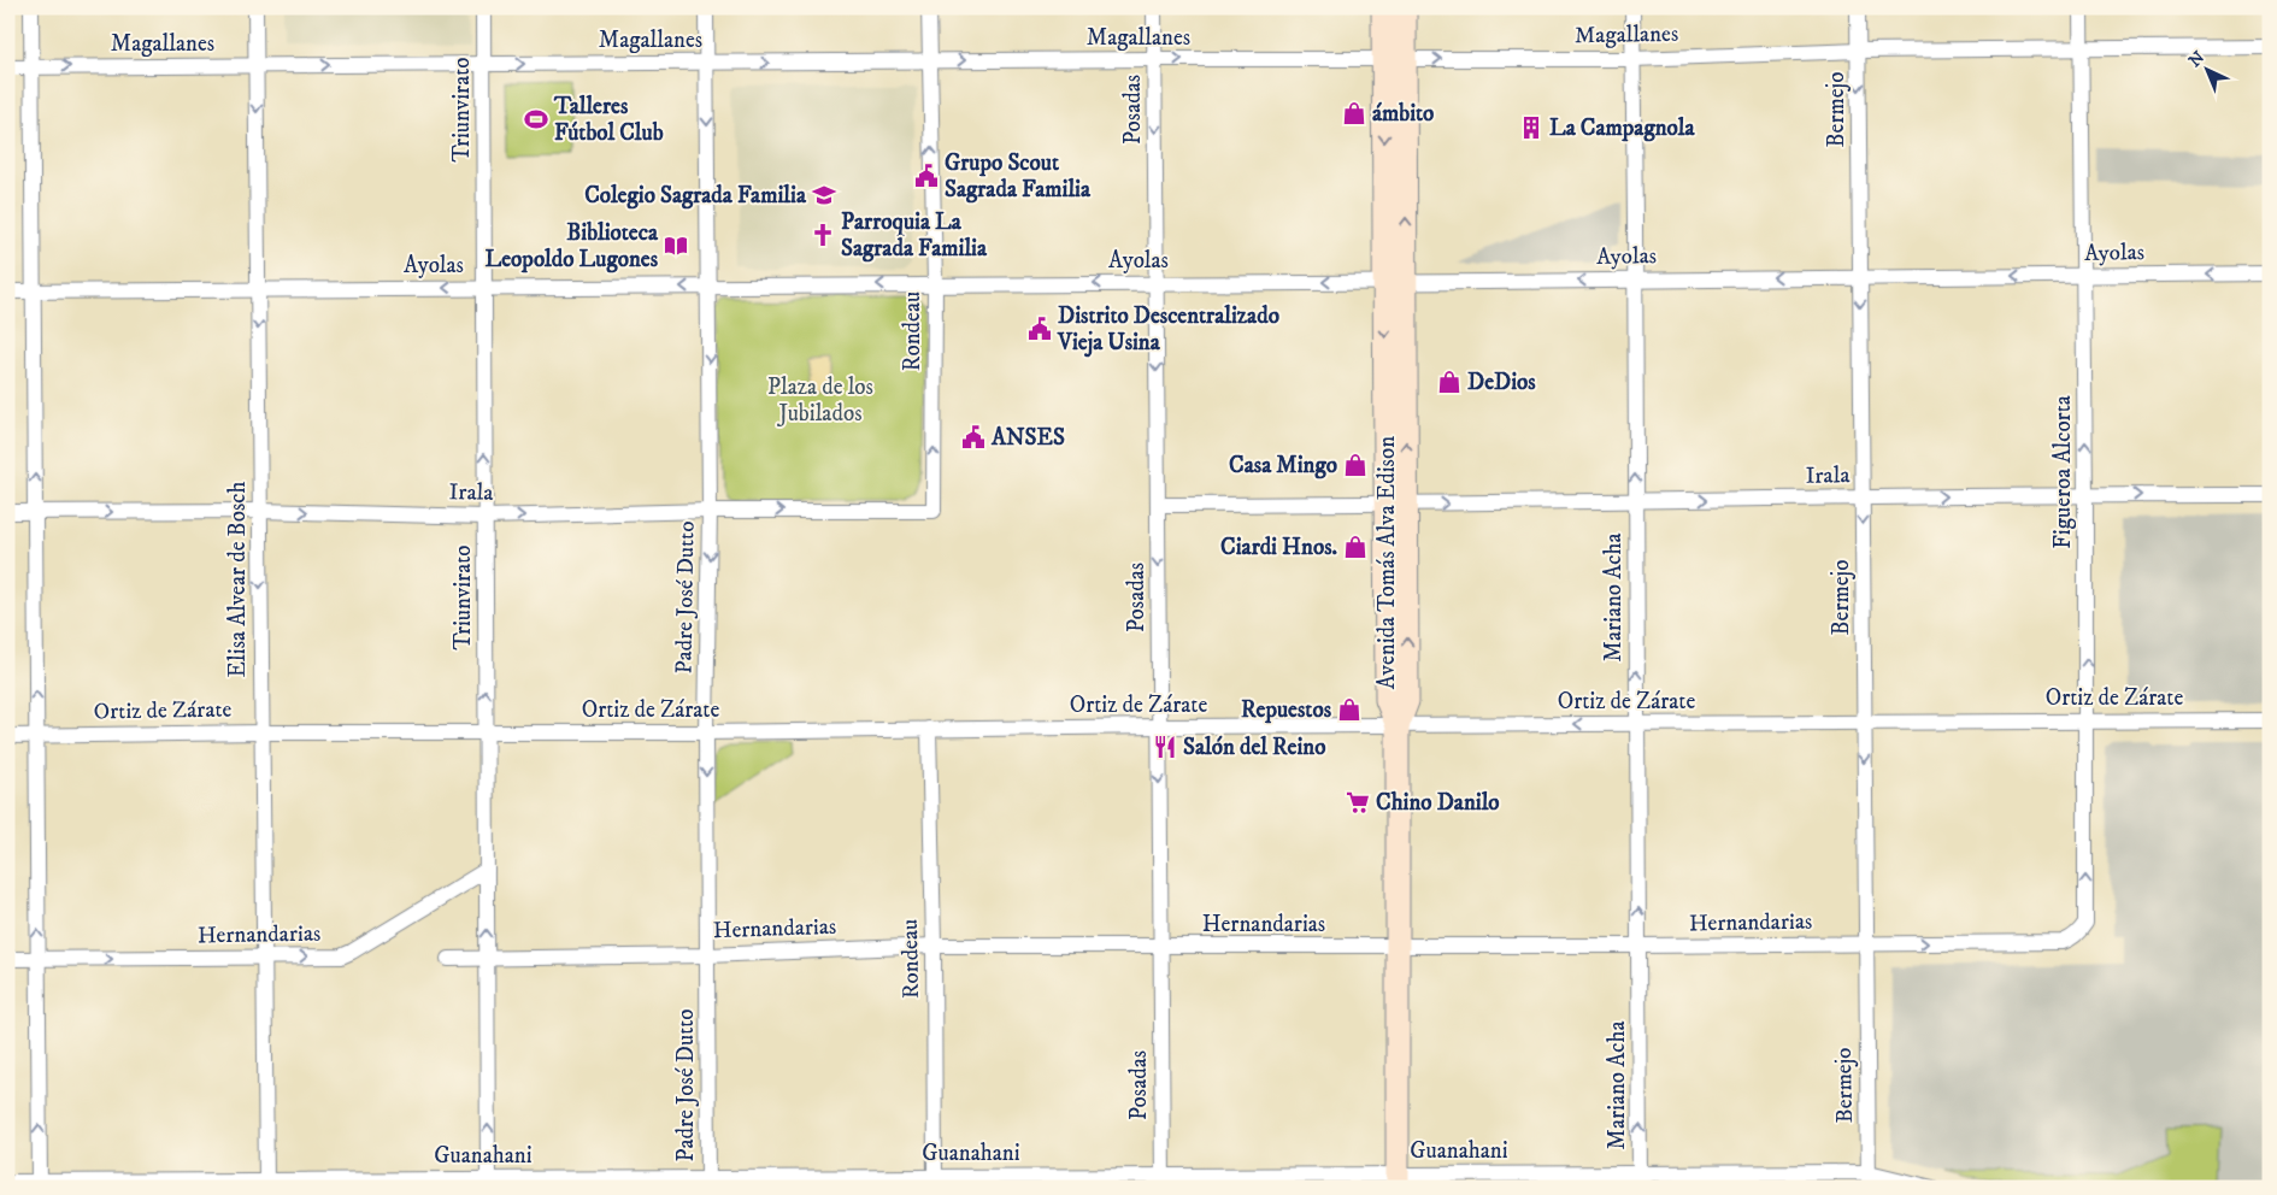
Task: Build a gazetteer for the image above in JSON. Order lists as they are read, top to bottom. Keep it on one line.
{"streets":{"main road":["Avenida Tomás Alva Edison"],"street":["Magallanes","Triunvirato","Posadas","Bermejo","Ayolas","Rondeau","Figueroa Alcorta","Irala","Elisa Alvear de Bosch","Padre José Dutto","Mariano Acha","Ortiz de Zárate","Hernandarias","Guanahani"]},"crossings":[["Magallanes","Triunvirato"],["Magallanes","Posadas"],["Magallanes","Bermejo"],["Magallanes","Rondeau"],["Magallanes","Figueroa Alcorta"],["Magallanes","Avenida Tomás Alva Edison"],["Magallanes","Elisa Alvear de Bosch"],["Magallanes","Padre José Dutto"],["Magallanes","Mariano Acha"],["Triunvirato","Ayolas"],["Triunvirato","Irala"],["Triunvirato","Ortiz de Zárate"],["Triunvirato","Hernandarias"],["Triunvirato","Guanahani"],["Posadas","Ayolas"],["Posadas","Irala"],["Posadas","Ortiz de Zárate"],["Posadas","Hernandarias"],["Posadas","Guanahani"],["Bermejo","Ayolas"],["Bermejo","Irala"],["Bermejo","Ortiz de Zárate"],["Bermejo","Hernandarias"],["Bermejo","Guanahani"],["Ayolas","Rondeau"],["Ayolas","Figueroa Alcorta"],["Ayolas","Avenida Tomás Alva Edison"],["Ayolas","Elisa Alvear de Bosch"],["Ayolas","Padre José Dutto"],["Ayolas","Mariano Acha"],["Rondeau","Irala"],["Rondeau","Ortiz de Zárate"],["Rondeau","Hernandarias"],["Rondeau","Guanahani"],["Figueroa Alcorta","Irala"],["Figueroa Alcorta","Ortiz de Zárate"],["Figueroa Alcorta","Hernandarias"],["Irala","Avenida Tomás Alva Edison"],["Irala","Elisa Alvear de Bosch"],["Irala","Padre José Dutto"],["Irala","Mariano Acha"],["Avenida Tomás Alva Edison","Ortiz de Zárate"],["Avenida Tomás Alva Edison","Hernandarias"],["Avenida Tomás Alva Edison","Guanahani"],["Elisa Alvear de Bosch","Ortiz de Zárate"],["Elisa Alvear de Bosch","Hernandarias"],["Elisa Alvear de Bosch","Guanahani"],["Padre José Dutto","Ortiz de Zárate"],["Padre José Dutto","Hernandarias"],["Padre José Dutto","Guanahani"],["Mariano Acha","Ortiz de Zárate"],["Mariano Acha","Hernandarias"],["Mariano Acha","Guanahani"]],"one_way":["Magallanes","Triunvirato","Posadas","Bermejo","Ayolas","Rondeau","Figueroa Alcorta","Irala","Elisa Alvear de Bosch","Padre José Dutto","Mariano Acha"],"parks":["Plaza de los Jubilados"],"places":{"shop":["ámbito","DeDios","Casa Mingo","Ciardi Hnos.","Repuestos"],"sports":["Talleres Fútbol Club"],"building":["La Campagnola"],"public building":["Grupo Scout Sagrada Familia","Distrito Descentralizado Vieja Usina","ANSES"],"school or university":["Colegio Sagrada Familia"],"church":["Parroquia La Sagrada Familia"],"library":["Biblioteca Leopoldo Lugones"],"restaurant":["Salón del Reino"],"supermarket":["Chino Danilo"]},"north":"top left"}
